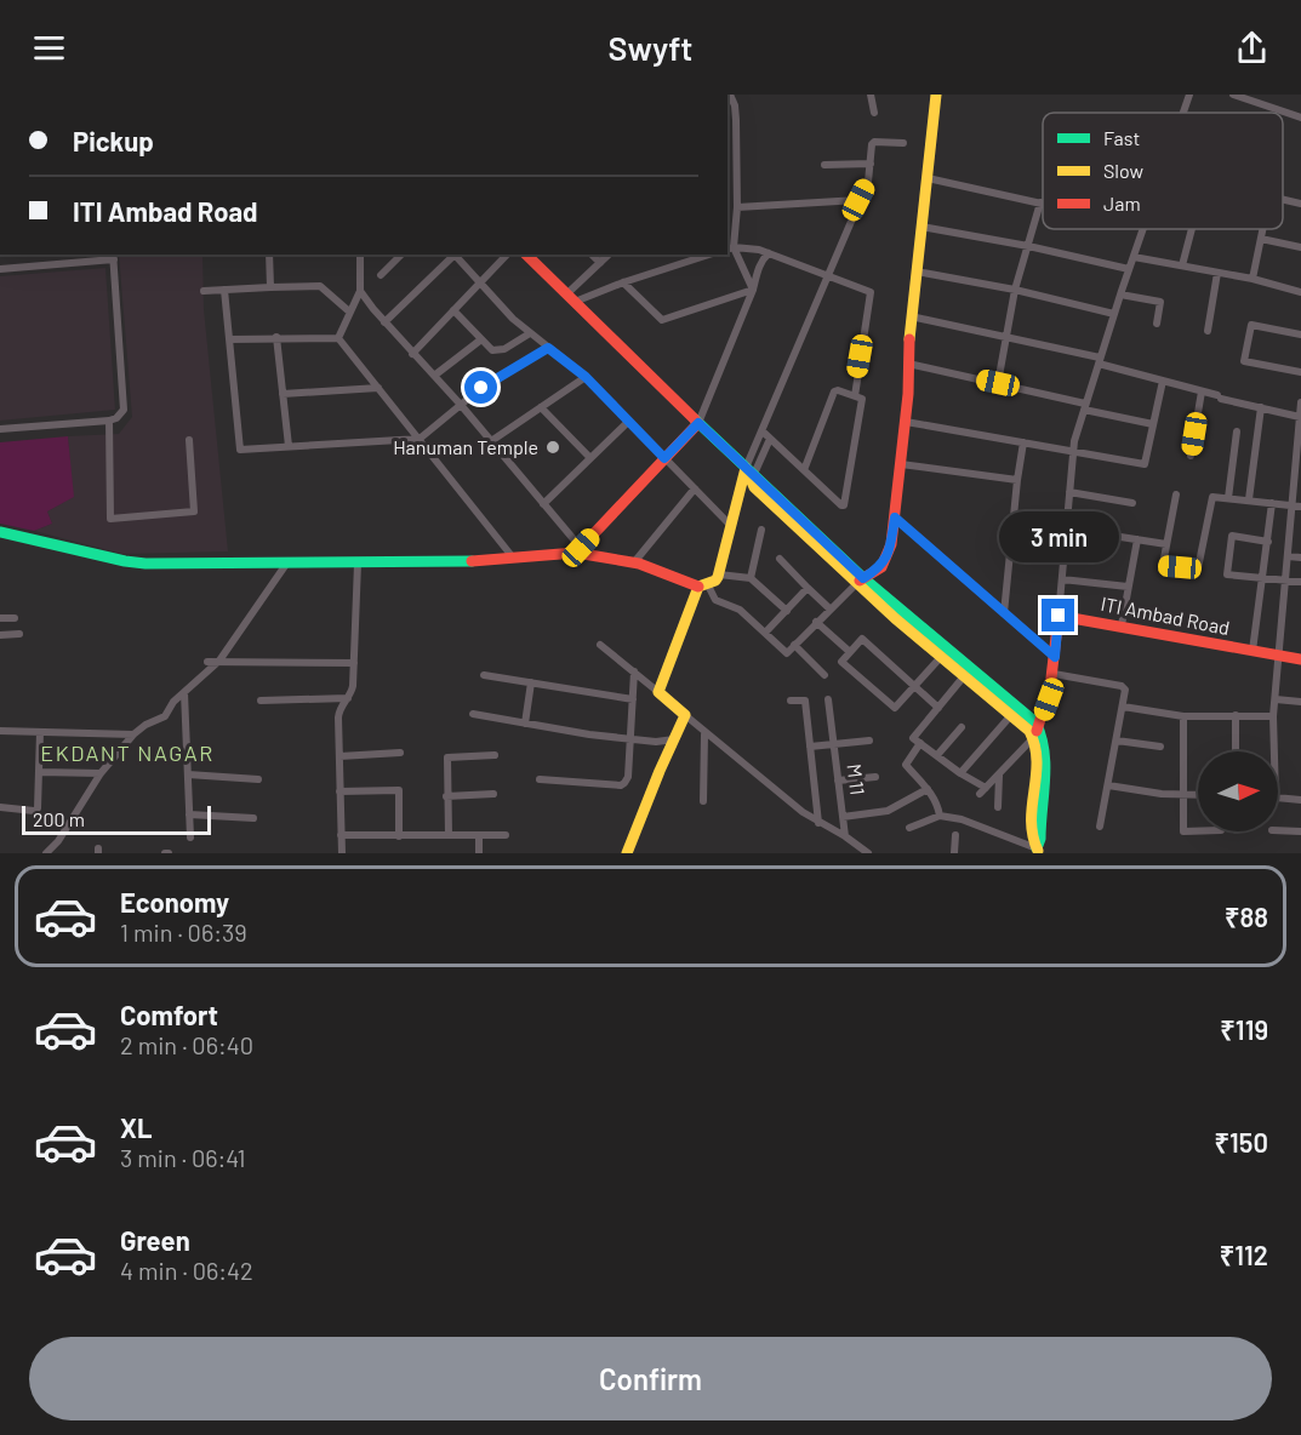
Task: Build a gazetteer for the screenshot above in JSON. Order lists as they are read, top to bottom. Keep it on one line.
{"streets":{"street":["ITI Ambad Road","M 11"]},"districts":["EKDANT NAGAR"],"places":["Hanuman Temple"],"legend":["Fast","Slow","Jam"],"scale_bar":"200 m","north":"right","page":{"header":"Swyft","banner":["Pickup","ITI Ambad Road"],"bubble":"3 min","scale":"200 m","list":[{"name":"Economy","note":"1 min · 06:39","value":"₹88"},{"name":"Comfort","note":"2 min · 06:40","value":"₹119"},{"name":"XL","note":"3 min · 06:41","value":"₹150"},{"name":"Green","note":"4 min · 06:42","value":"₹112"}],"buttons":"Confirm"}}
